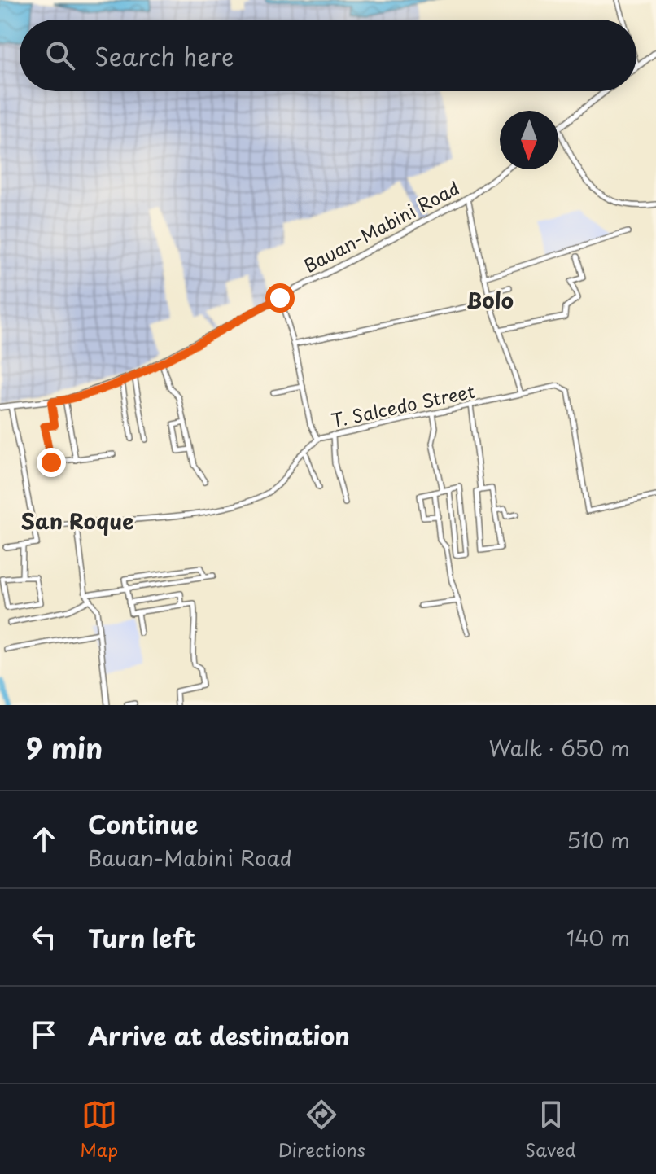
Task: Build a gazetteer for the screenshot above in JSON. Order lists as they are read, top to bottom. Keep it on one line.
{"streets":{"main road":["Bauan-Mabini Road"],"street":["T. Salcedo Street"]},"districts":["Bolo","San Roque"],"north":"bottom","page":{"search":"Search here","heading":["9 min","Walk · 650 m"],"list":[["Continue","Bauan-Mabini Road","510 m"],["Turn left","140 m"],"Arrive at destination"],"nav":["Map","Directions","Saved"]}}
